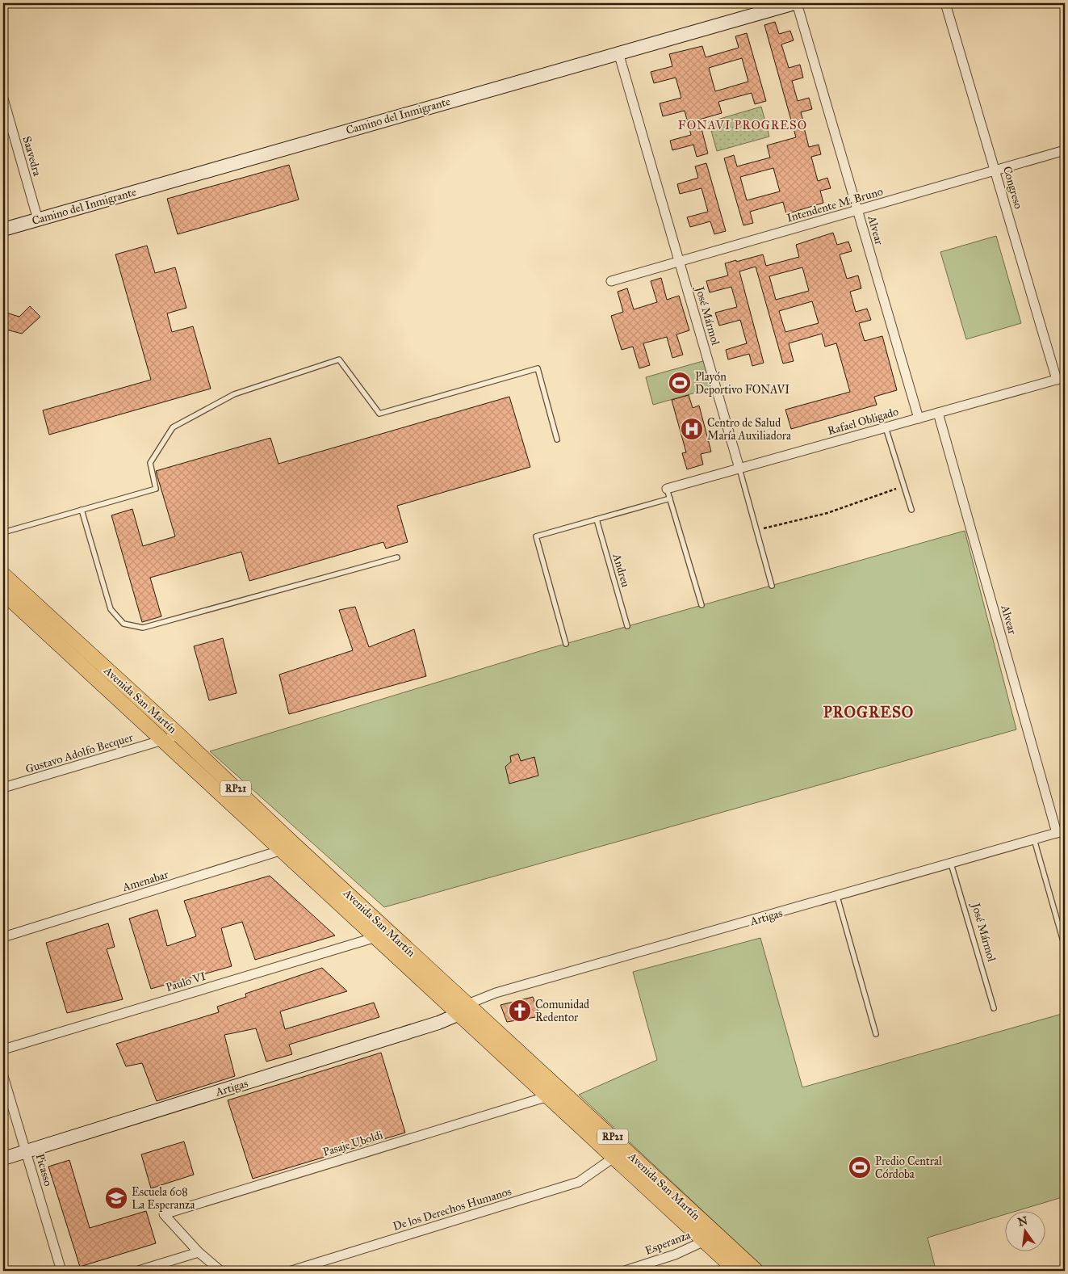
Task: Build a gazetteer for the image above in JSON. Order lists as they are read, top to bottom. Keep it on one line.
{"streets":{"main road":["Camino del Inmigrante","Avenida San Martín","RP21","Artigas"],"street":["Saavedra","Congreso","Intendente M. Bruno","Alvear","José Mármol","Rafael Obligado","Gustavo Adolfo Becquer","Amenabar","Paulo VI","Pasaje Uboldi","Picasso","De los Derechos Humanos","Esperanza"],"lane":["Andreu"]},"crossings":[["Camino del Inmigrante","Saavedra"],["Camino del Inmigrante","Alvear"],["Camino del Inmigrante","José Mármol"],["Congreso","Intendente M. Bruno"],["Congreso","Rafael Obligado"],["Intendente M. Bruno","Alvear"],["Intendente M. Bruno","José Mármol"],["Alvear","Rafael Obligado"],["Alvear","Artigas"],["José Mármol","Rafael Obligado"],["José Mármol","Artigas"],["Avenida San Martín","Gustavo Adolfo Becquer"],["Avenida San Martín","Amenabar"],["Avenida San Martín","Artigas"],["Avenida San Martín","Paulo VI"],["Avenida San Martín","Pasaje Uboldi"],["Avenida San Martín","De los Derechos Humanos"],["Avenida San Martín","Esperanza"],["Artigas","Picasso"]],"districts":["FONAVI PROGRESO","PROGRESO"],"places":{"sports":["Playón Deportivo FONAVI","Predio Central Córdoba"],"hospital":["Centro de Salud María Auxiliadora"],"church":["Comunidad Redentor"],"school or university":["Escuela 608 La Esperanza"]},"north":"top"}
